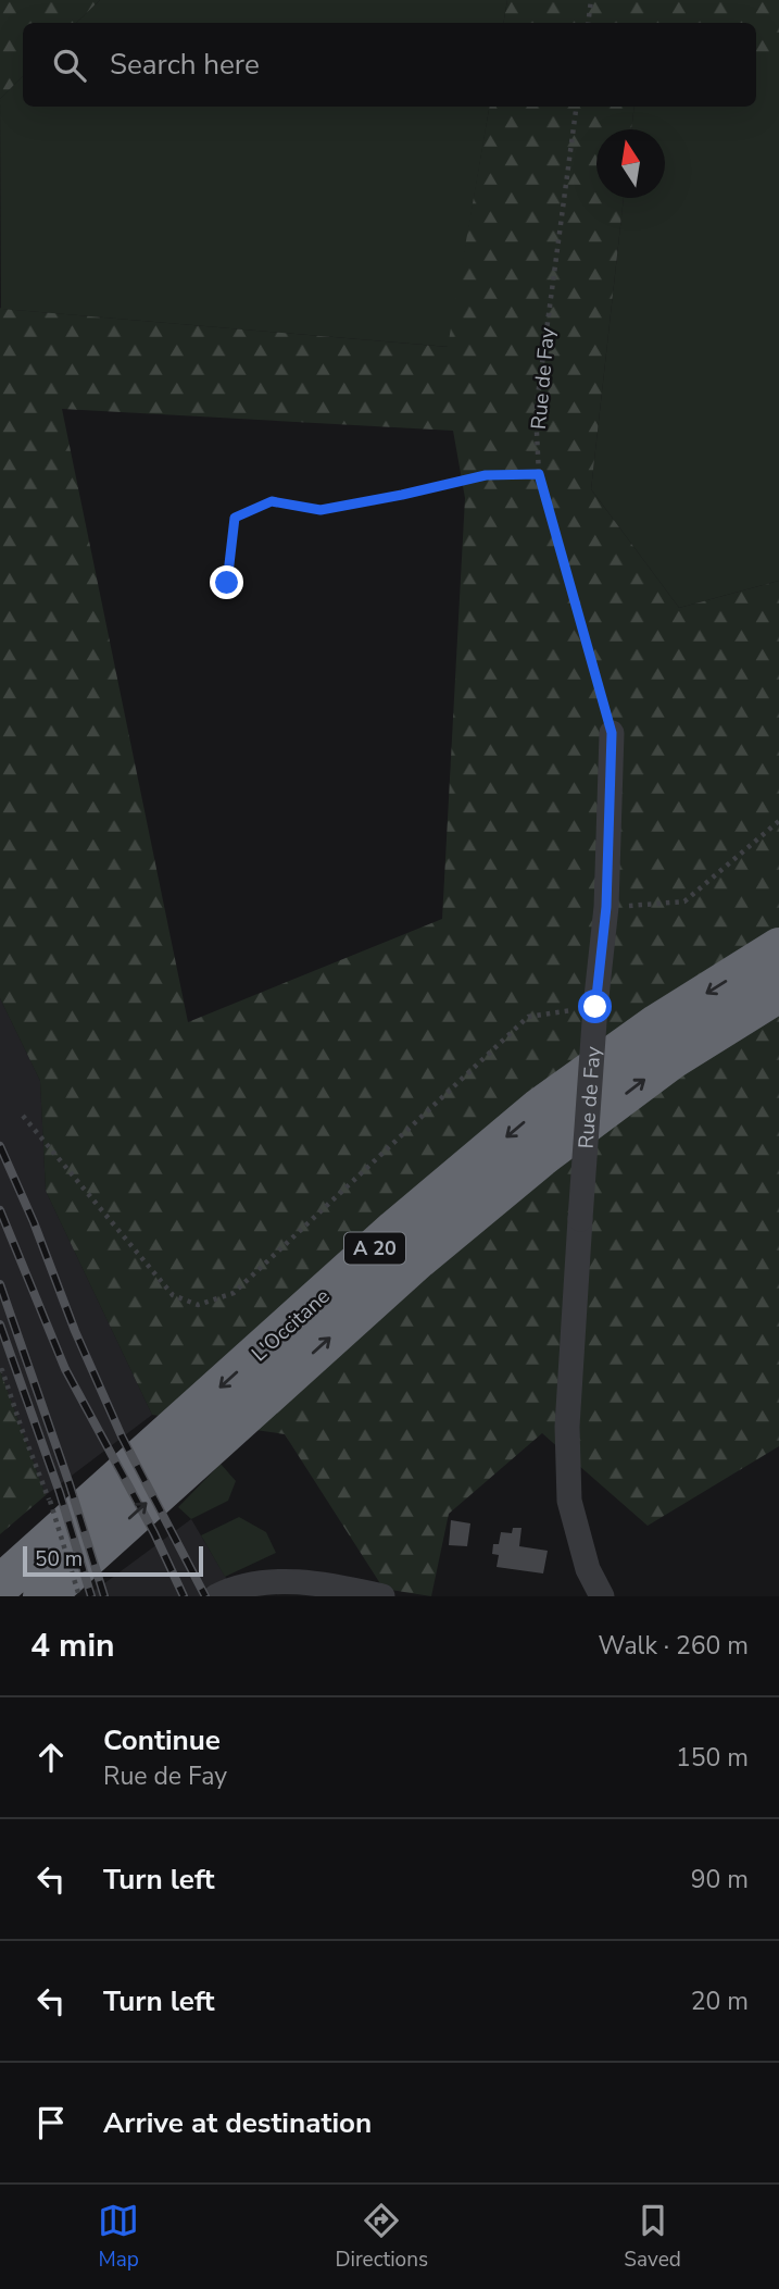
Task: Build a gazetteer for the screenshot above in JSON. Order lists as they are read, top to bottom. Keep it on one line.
{"streets":{"highway":["A 20","L'Occitane"],"street":["Rue de Fay"]},"scale_bar":"50 m","north":"top","page":{"search":"Search here","scale":"50 m","heading":["4 min","Walk · 260 m"],"list":[["Continue","Rue de Fay","150 m"],["Turn left","90 m"],["Turn left","20 m"],"Arrive at destination"],"nav":["Map","Directions","Saved"]}}
